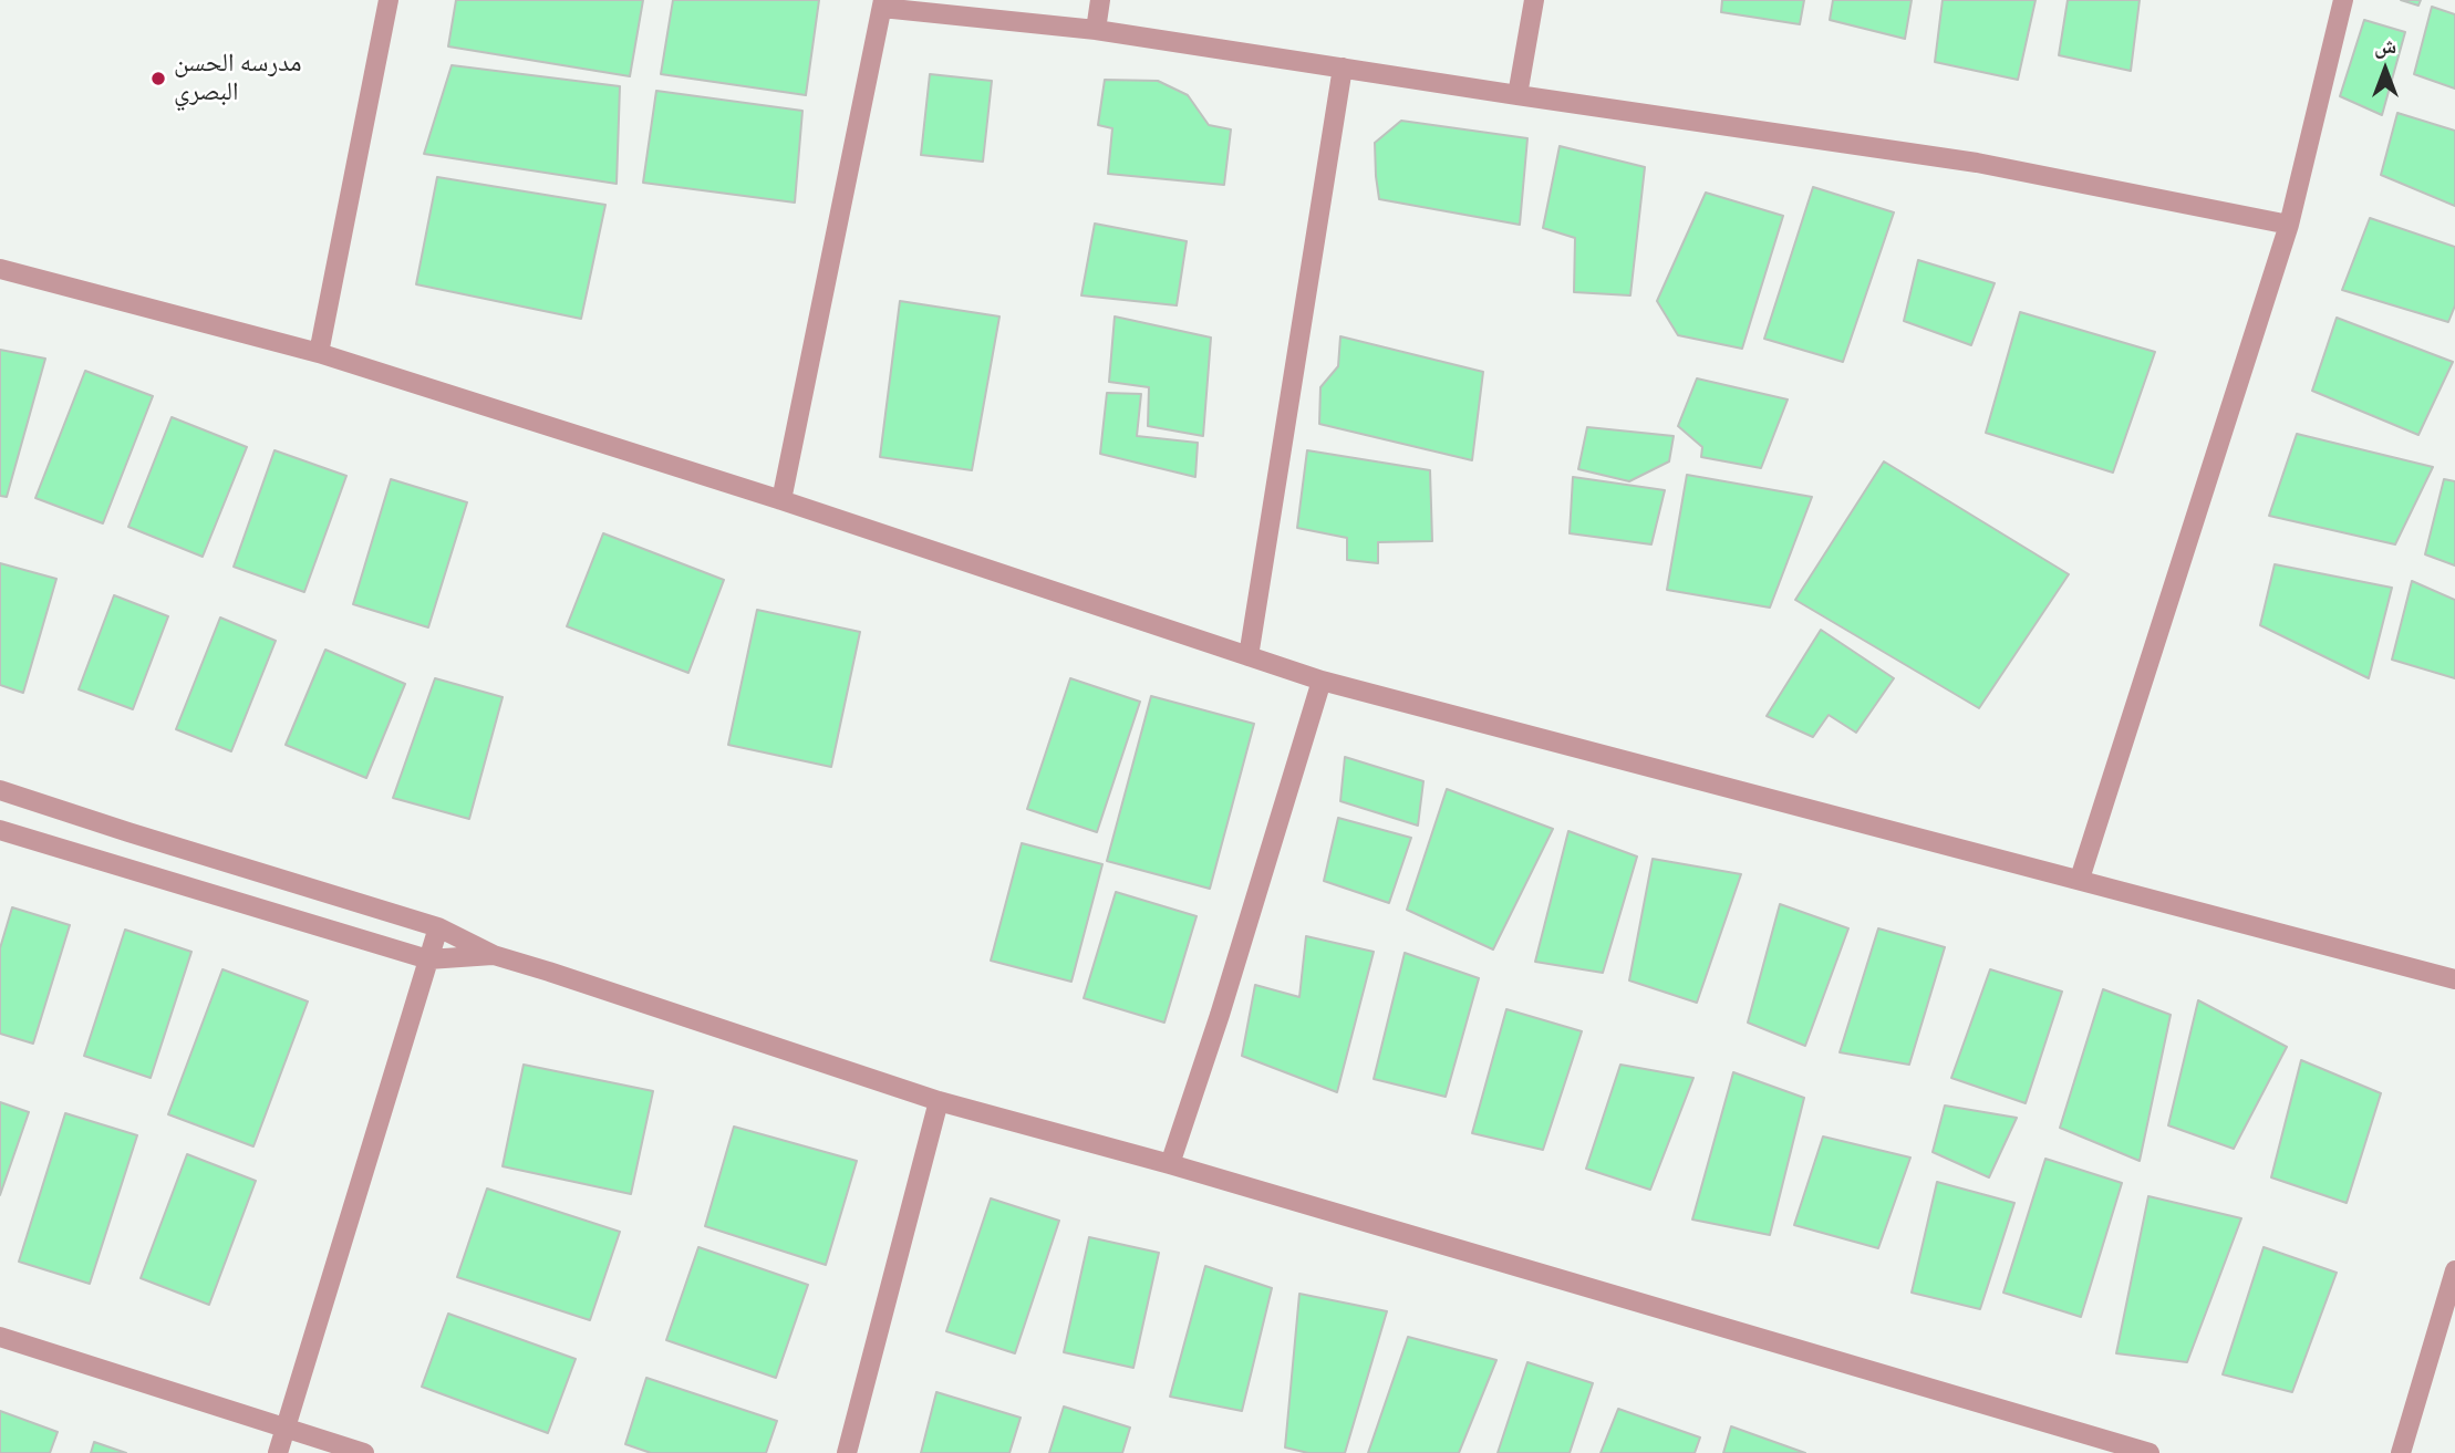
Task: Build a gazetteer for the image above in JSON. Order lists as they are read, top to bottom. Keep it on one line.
{"places":["مدرسه الحسن البصري"],"north":"top"}
